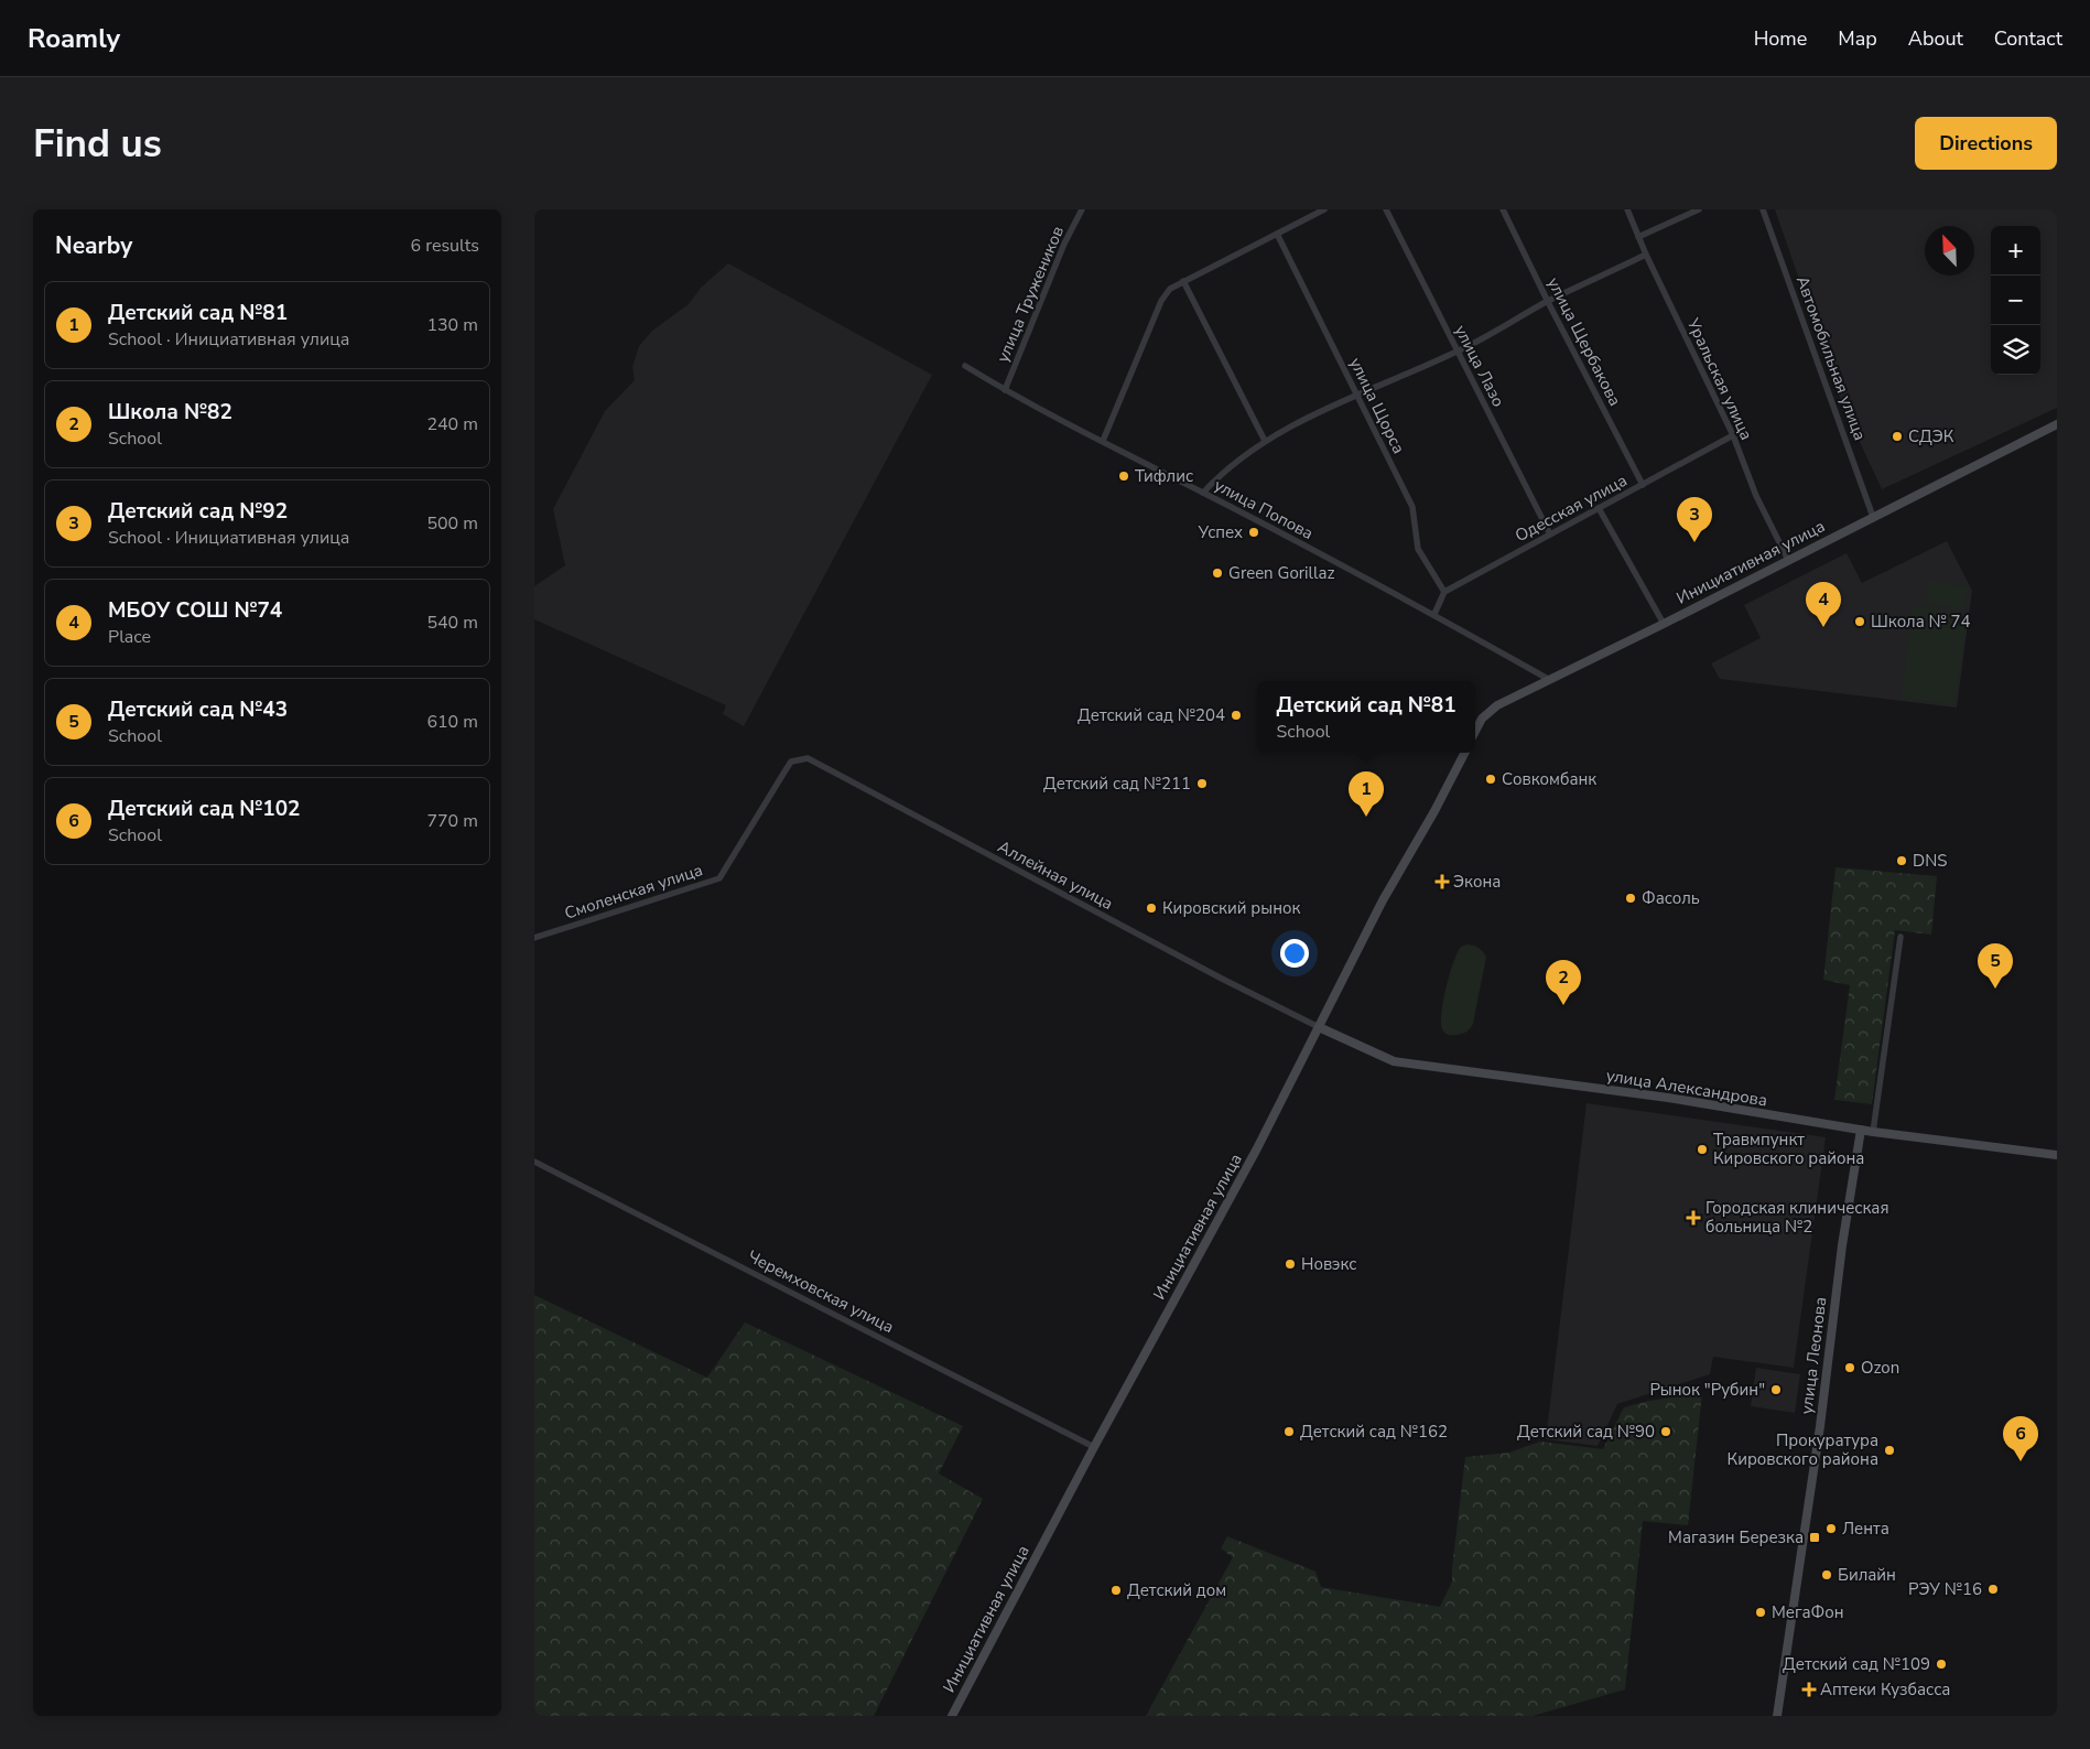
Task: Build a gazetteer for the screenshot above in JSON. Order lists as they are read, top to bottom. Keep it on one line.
{"streets":{"main road":["Инициативная улица","улица Александрова","улица Леонова"],"street":["улица Тружеников","улица Щербакова","Автомобильная улица","улица Лазо","Уральская улица","улица Щорса","Одесская улица","улица Попова","Аллейная улица","Смоленская улица","Черемховская улица"]},"crossings":[["улица Тружеников","улица Попова"],["улица Щербакова","Одесская улица"],["Автомобильная улица","Инициативная улица"],["улица Лазо","Одесская улица"],["Уральская улица","Одесская улица"],["Уральская улица","Инициативная улица"],["улица Щорса","Одесская улица"],["улица Попова","Инициативная улица"],["Инициативная улица","Аллейная улица"],["Инициативная улица","улица Александрова"],["Инициативная улица","Черемховская улица"],["Аллейная улица","Смоленская улица"],["Аллейная улица","улица Александрова"],["улица Александрова","улица Леонова"]],"places":{"other":["СДЭК","Тифлис","Успех","Green Gorillaz","Школа № 74","Детский сад №204","Совкомбанк","Детский сад №211","DNS","Фасоль","Кировский рынок","Травмпункт Кировского района","Новэкс","Ozon","Рынок \"Рубин\"","Детский сад №162","Детский сад №90","Прокуратура Кировского района","Лента","Билайн","РЭУ №16","Детский дом","МегаФон","Детский сад №109"],"health":["Экона","Городская клиническая больница №2","Аптеки Кузбасса"],"transit":["Магазин Березка"]},"north":"top left","page":{"header":"Roamly","nav":["Home","Map","About","Contact"],"buttons":"Directions","title":"Find us","heading":["Nearby","6 results"],"map_buttons":["+","−"],"list":[{"mark":"1","name":"Детский сад №81","note":"School · Инициативная улица","value":"130 m"},{"mark":"2","name":"Школа №82","note":"School","value":"240 m"},{"mark":"3","name":"Детский сад №92","note":"School · Инициативная улица","value":"500 m"},{"mark":"4","name":"МБОУ СОШ №74","note":"Place","value":"540 m"},{"mark":"5","name":"Детский сад №43","note":"School","value":"610 m"},{"mark":"6","name":"Детский сад №102","note":"School","value":"770 m"}],"pins":["3","4","1","5","2","6"],"popup":["Детский сад №81","School"]}}
